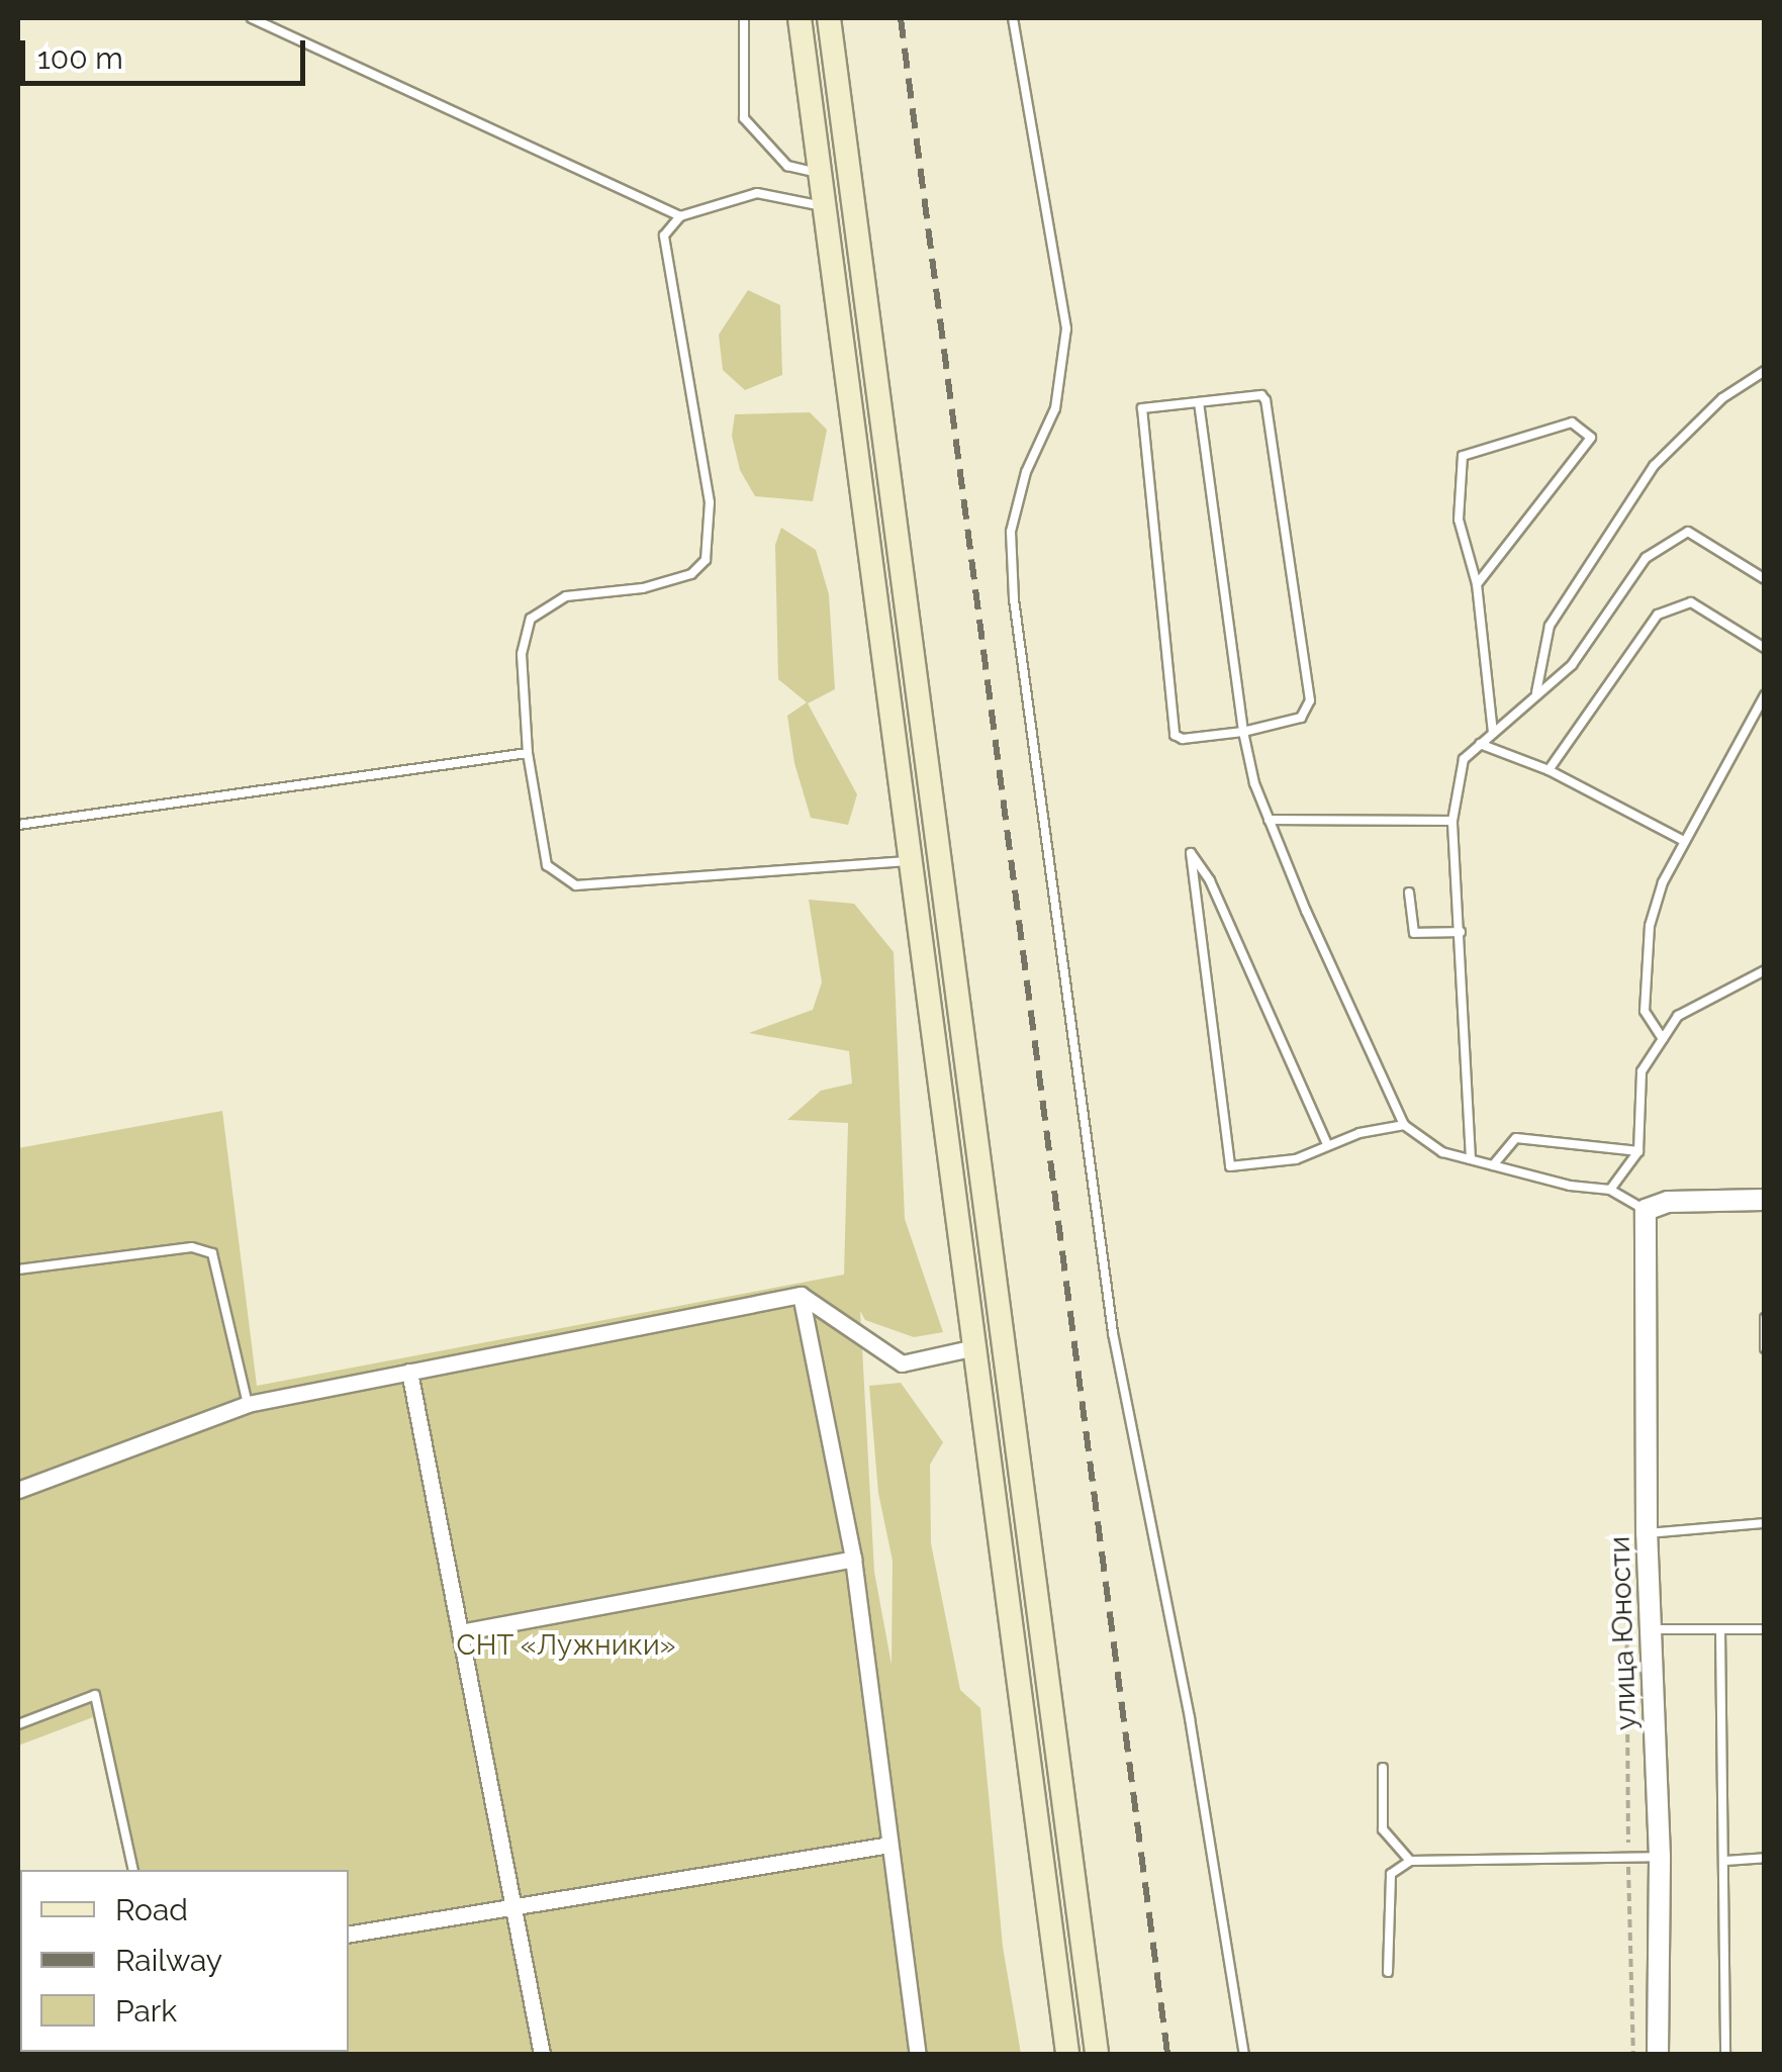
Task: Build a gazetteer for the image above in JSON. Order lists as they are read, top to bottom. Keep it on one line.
{"streets":{"street":["улица Юности"]},"parks":["СНТ «Лужники»"],"legend":["Road","Railway","Park"],"scale_bar":"100 m"}
